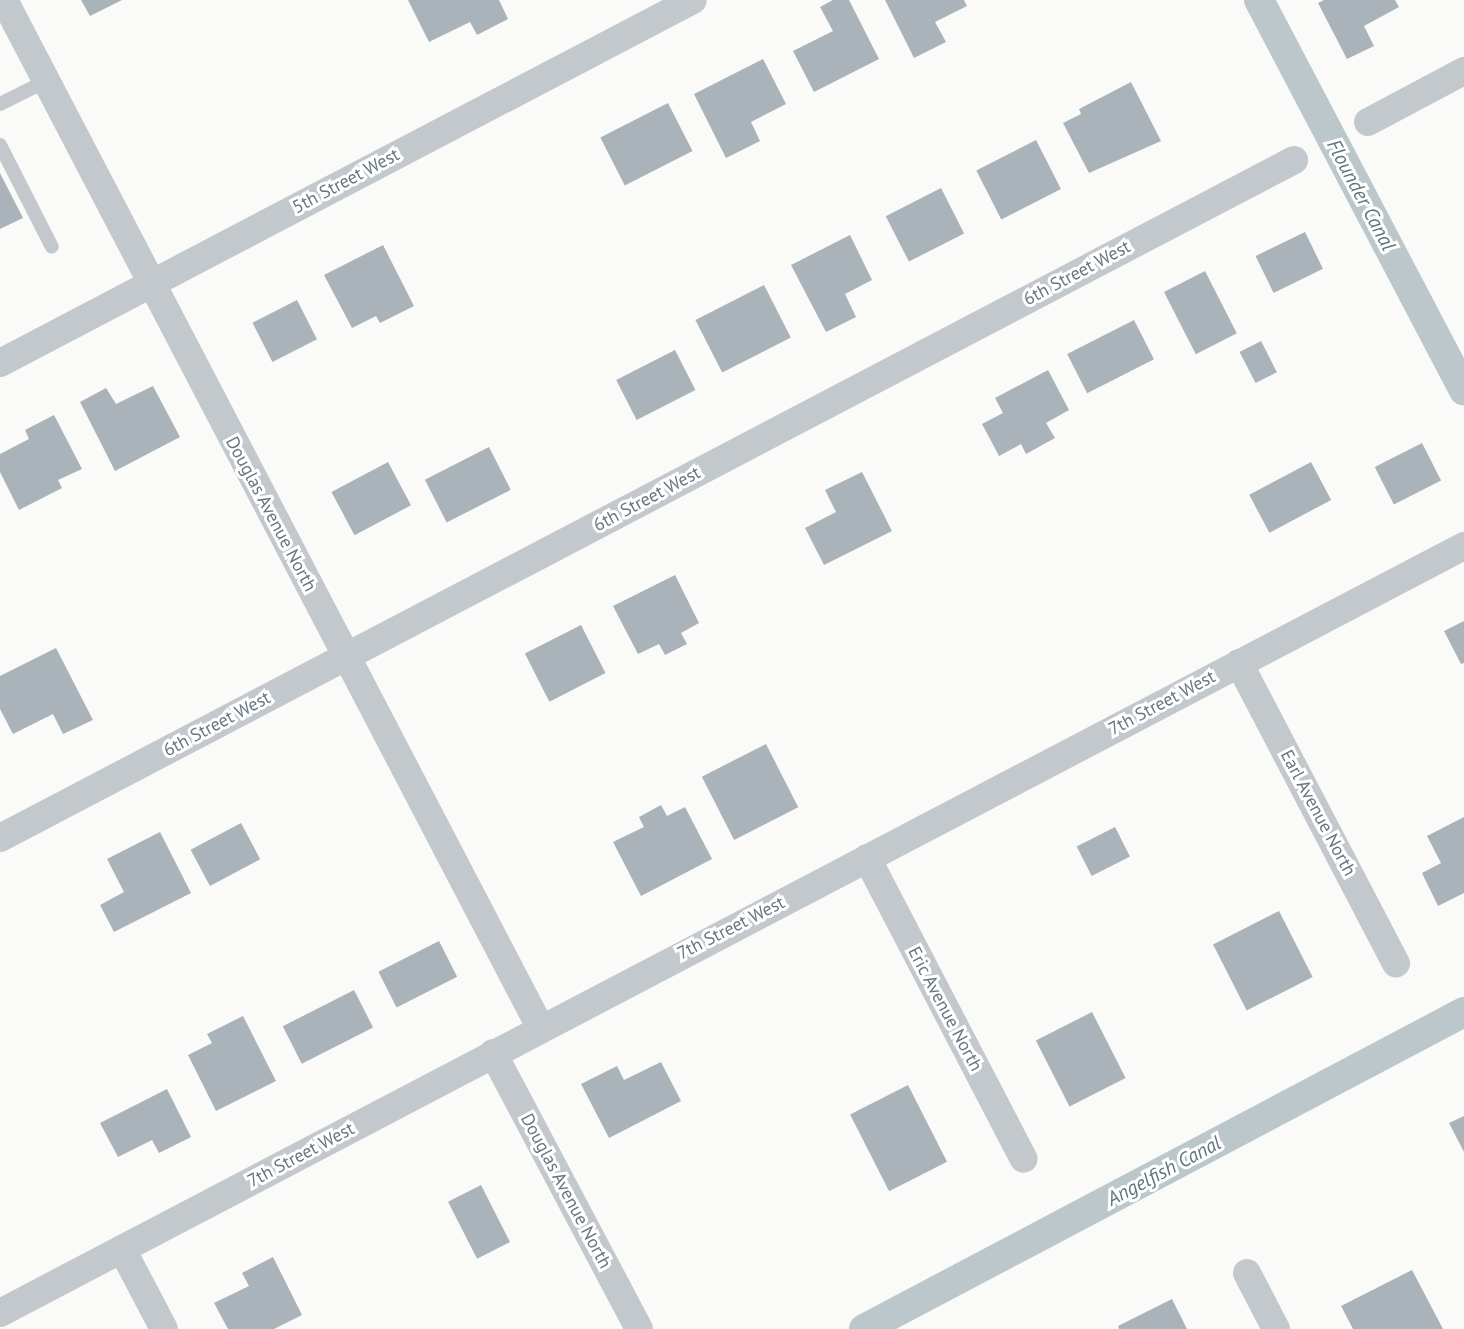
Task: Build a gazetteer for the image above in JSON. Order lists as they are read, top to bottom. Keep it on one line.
{"streets":{"street":["5th Street West","6th Street West","Douglas Avenue North","7th Street West","Earl Avenue North","Eric Avenue North"]},"crossings":[["5th Street West","Douglas Avenue North"],["6th Street West","Douglas Avenue North"],["Douglas Avenue North","7th Street West"],["7th Street West","Earl Avenue North"],["7th Street West","Eric Avenue North"]],"water":["Flounder Canal","Angelfish Canal"]}
